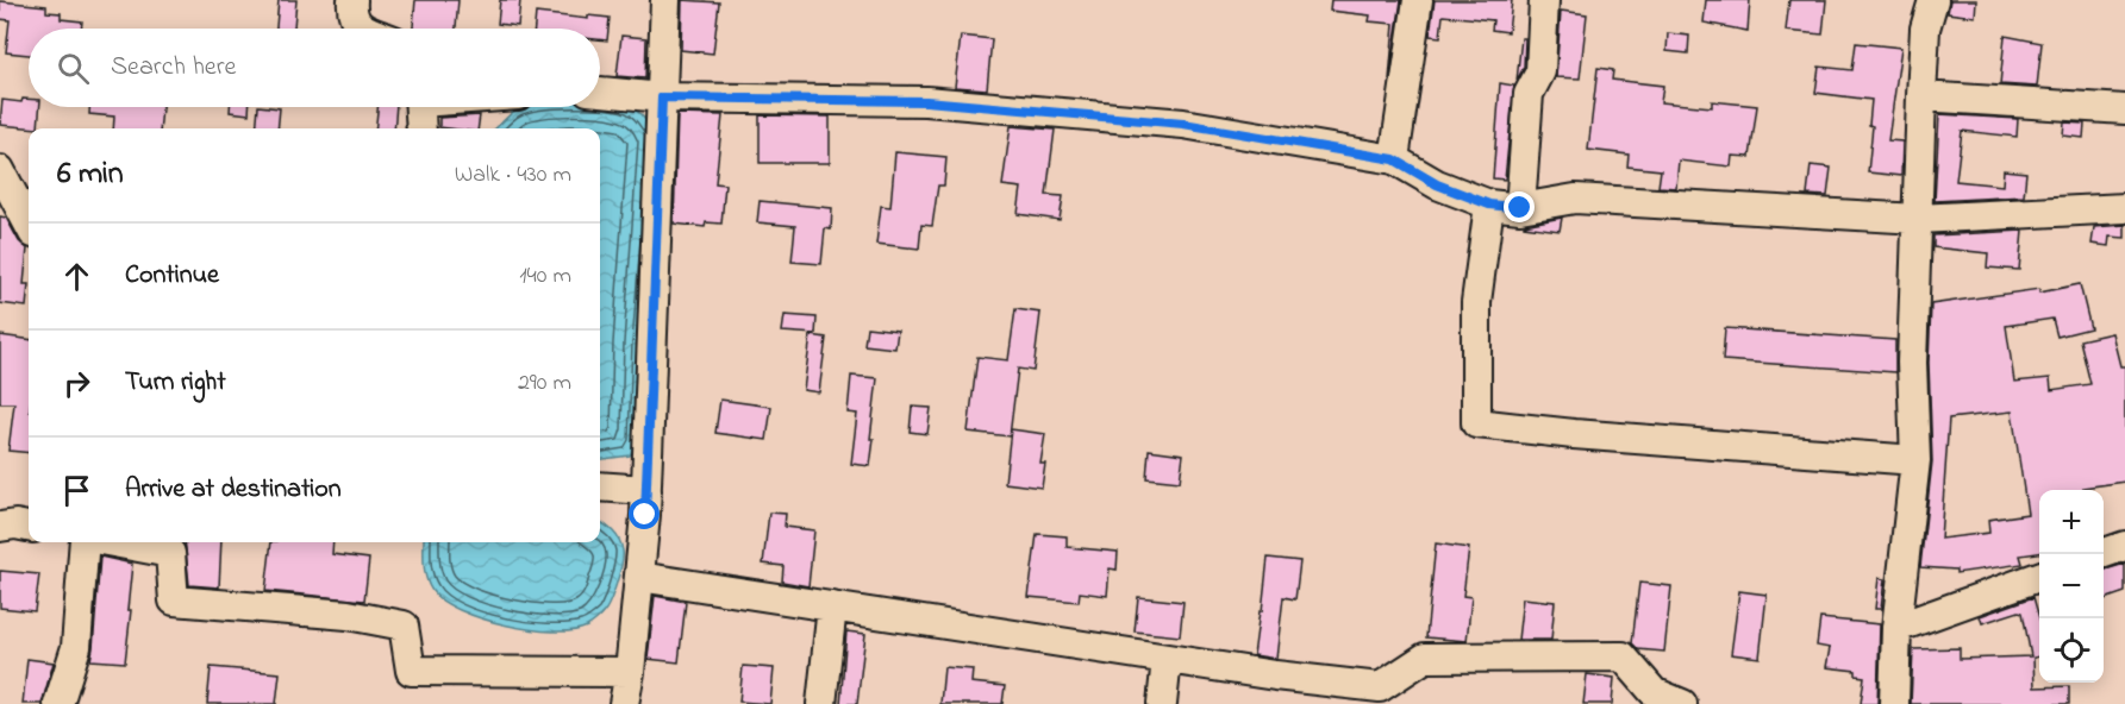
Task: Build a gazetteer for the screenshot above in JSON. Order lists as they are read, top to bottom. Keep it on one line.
{"page":{"search":"Search here","heading":["6 min","Walk · 430 m"],"list":[["Continue","140 m"],["Turn right","290 m"],"Arrive at destination"],"map_buttons":["+","−"]}}
